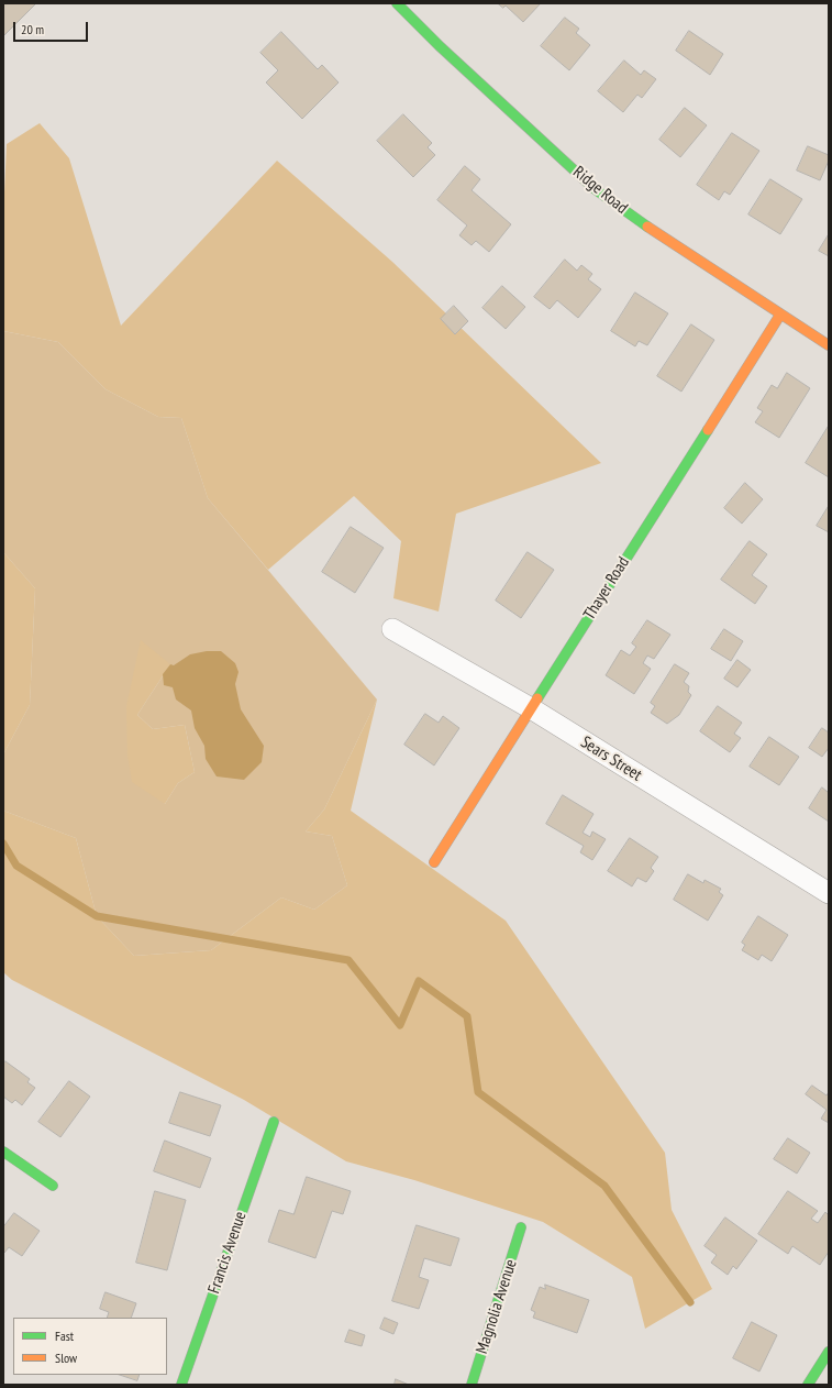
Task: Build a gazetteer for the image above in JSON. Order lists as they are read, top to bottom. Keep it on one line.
{"streets":{"street":["Ridge Road","Thayer Road","Sears Street","Francis Avenue","Magnolia Avenue"]},"crossings":[["Ridge Road","Thayer Road"],["Thayer Road","Sears Street"]],"legend":["Fast","Slow"],"scale_bar":"20 m"}
